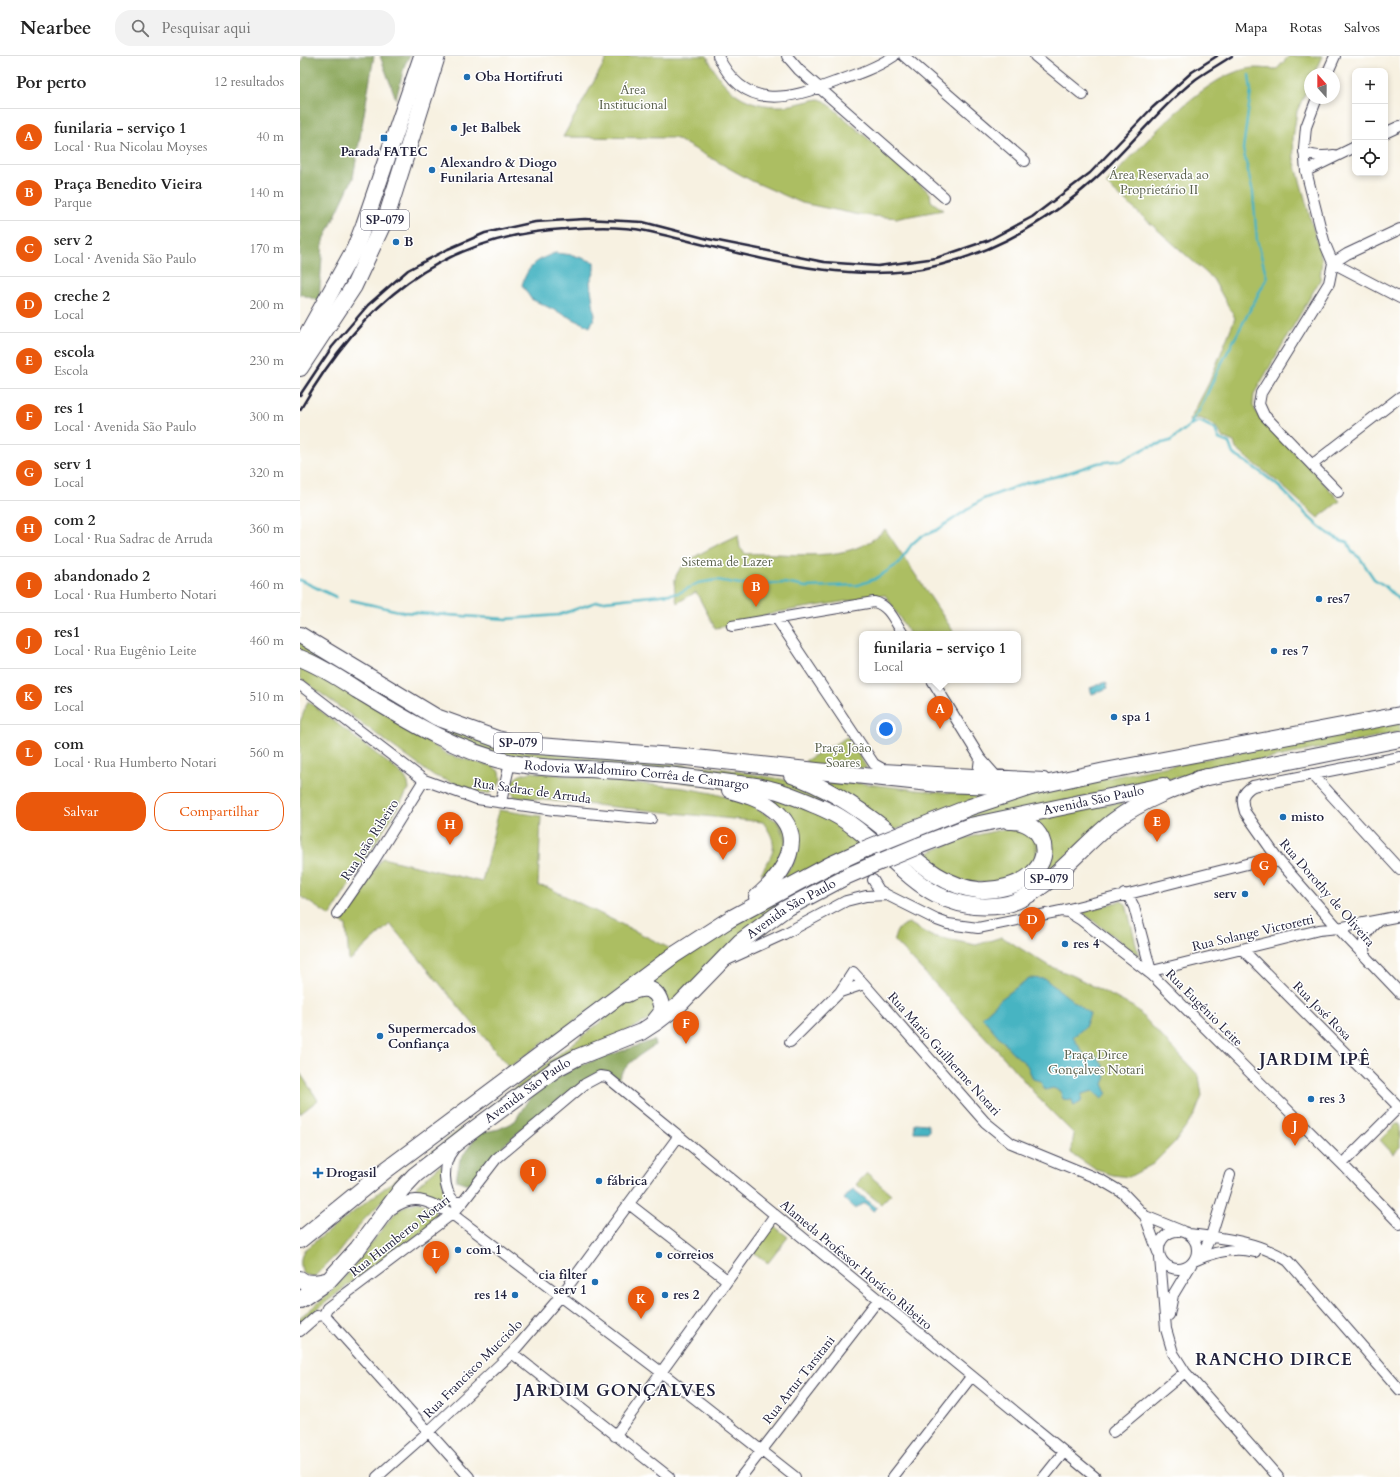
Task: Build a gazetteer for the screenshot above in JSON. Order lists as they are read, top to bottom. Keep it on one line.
{"streets":{"main road":["SP-079","Rodovia Waldomiro Corrêa de Camargo","Avenida São Paulo"],"street":["Rua Sadrac de Arruda","Rua Joāo Ribeiro","Rua Dorothy de Oliveira","Rua Solange Victoretti","Rua Eugênio Leite","Rua José Rosa","Rua Mario Guilherme Notari","Rua Humberto Notari","Alameda Professor Horácio Ribeiro","Rua Francisco Mucciolo","Rua Artur Tarsitani"]},"crossings":[["SP-079","Rodovia Waldomiro Corrêa de Camargo"],["SP-079","Avenida São Paulo"],["Rodovia Waldomiro Corrêa de Camargo","Avenida São Paulo"],["Rua Sadrac de Arruda","Rua Joāo Ribeiro"],["Rua Dorothy de Oliveira","Rua Solange Victoretti"],["Rua Solange Victoretti","Rua Eugênio Leite"],["Rua Solange Victoretti","Rua José Rosa"],["Rua Humberto Notari","Alameda Professor Horácio Ribeiro"],["Alameda Professor Horácio Ribeiro","Rua Francisco Mucciolo"],["Alameda Professor Horácio Ribeiro","Rua Artur Tarsitani"]],"districts":["JARDIM IPÊ","RANCHO DIRCE","JARDIM GONÇALVES"],"parks":["Área Institucional","Área Reservada ao Proprietário II","Sistema de Lazer","Praça João Soares","Praça Dirce Gonçalves Notari"],"places":{"other":["Oba Hortifruti","Jet Balbek","Alexandro & Diogo Funilaria Artesanal","B","res7","res 7","spa 1","misto","serv","res 4","Supermercados Confiança","res 3","fábrica","com 1","correios","cia filter serv 1","res 14","res 2"],"transit":["Parada FATEC"],"health":["Drogasil"]},"north":"top","page":{"header":"Nearbee","search":"Pesquisar aqui","nav":["Mapa","Rotas","Salvos"],"heading":["Por perto","12 resultados"],"map_buttons":["+","−"],"list":[{"mark":"A","name":"funilaria - serviço 1","note":"Local · Rua Nicolau Moyses","value":"40 m"},{"mark":"B","name":"Praça Benedito Vieira","note":"Parque","value":"140 m"},{"mark":"C","name":"serv 2","note":"Local · Avenida São Paulo","value":"170 m"},{"mark":"D","name":"creche 2","note":"Local","value":"200 m"},{"mark":"E","name":"escola","note":"Escola","value":"230 m"},{"mark":"F","name":"res 1","note":"Local · Avenida São Paulo","value":"300 m"},{"mark":"G","name":"serv 1","note":"Local","value":"320 m"},{"mark":"H","name":"com 2","note":"Local · Rua Sadrac de Arruda","value":"360 m"},{"mark":"I","name":"abandonado 2","note":"Local · Rua Humberto Notari","value":"460 m"},{"mark":"J","name":"res1","note":"Local · Rua Eugênio Leite","value":"460 m"},{"mark":"K","name":"res","note":"Local","value":"510 m"},{"mark":"L","name":"com","note":"Local · Rua Humberto Notari","value":"560 m"}],"pins":["B","A","E","H","C","G","D","F","J","I","L","K"],"popup":["funilaria - serviço 1","Local"],"buttons":["Salvar","Compartilhar"]}}
